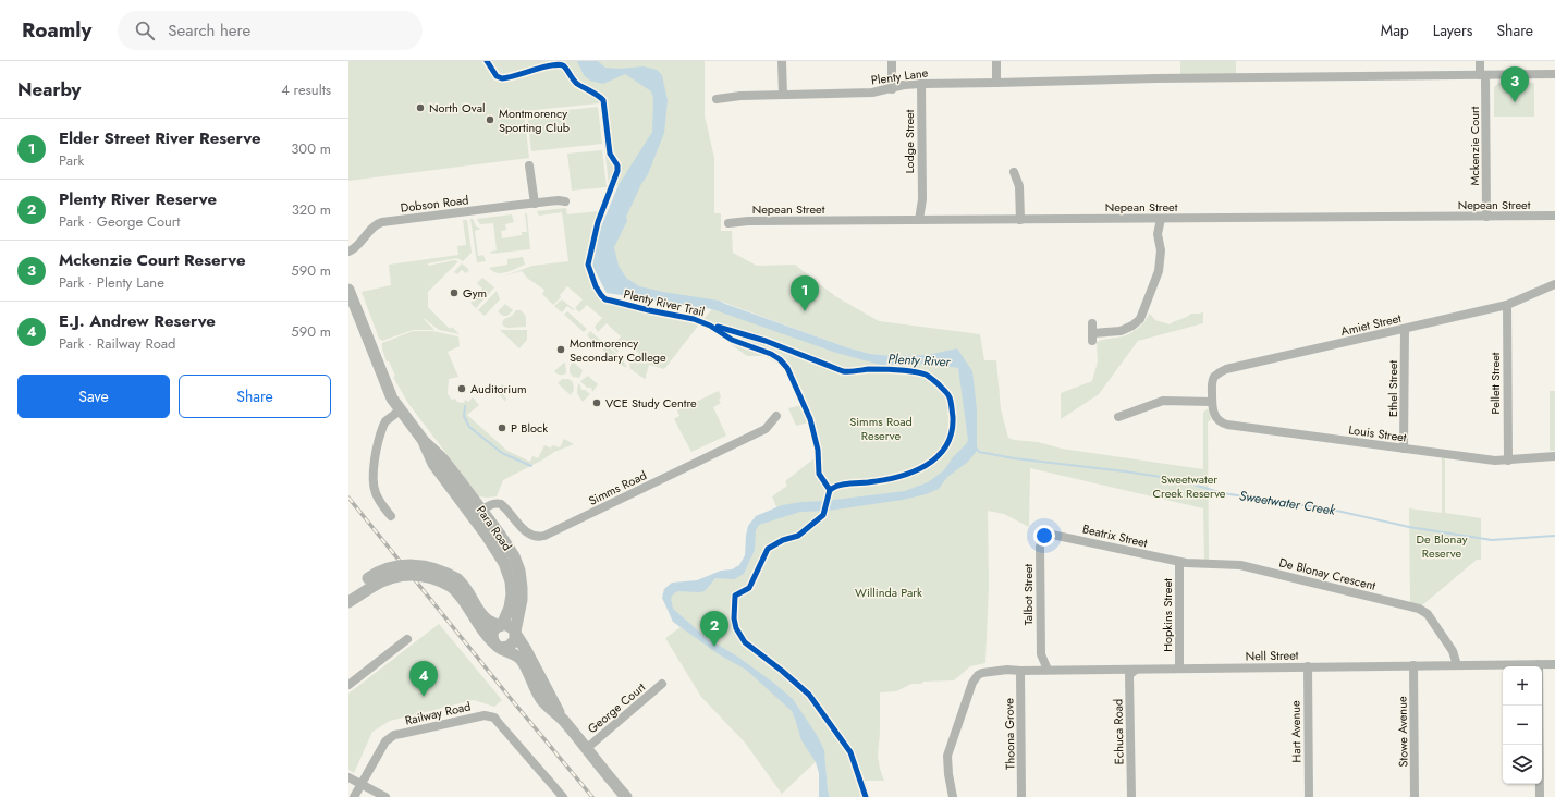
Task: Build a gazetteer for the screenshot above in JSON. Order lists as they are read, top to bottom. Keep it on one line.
{"streets":{"main road":["Para Road"],"street":["Plenty Lane","Lodge Street","Mckenzie Court","Dobson Road","Nepean Street","Amiet Street","Pellett Street","Ethel Street","Louis Street","Simms Road","Beatrix Street","De Blonay Crescent","Talbot Street","Hopkins Street","Nell Street","George Court","Railway Road","Echuca Road","Hart Avenue","Stowe Avenue","Thoona Grove"],"cycle path":["Plenty River Trail"]},"crossings":[["Plenty Lane","Lodge Street"],["Plenty Lane","Mckenzie Court"],["Lodge Street","Nepean Street"],["Mckenzie Court","Nepean Street"],["Amiet Street","Pellett Street"],["Amiet Street","Ethel Street"],["Amiet Street","Louis Street"],["Pellett Street","Louis Street"],["Ethel Street","Louis Street"],["Simms Road","Para Road"],["Beatrix Street","De Blonay Crescent"],["Beatrix Street","Talbot Street"],["Beatrix Street","Hopkins Street"],["De Blonay Crescent","Hopkins Street"],["De Blonay Crescent","Nell Street"],["Talbot Street","Nell Street"],["Hopkins Street","Nell Street"],["Nell Street","Echuca Road"],["Nell Street","Hart Avenue"],["Nell Street","Stowe Avenue"],["Nell Street","Thoona Grove"]],"water":["Plenty River","Sweetwater Creek"],"parks":["Simms Road Reserve","Sweetwater Creek Reserve","De Blonay Reserve","Willinda Park"],"places":["North Oval","Montmorency Sporting Club","Gym","Montmorency Secondary College","Auditorium","VCE Study Centre","P Block"],"page":{"header":"Roamly","search":"Search here","nav":["Map","Layers","Share"],"heading":["Nearby","4 results"],"pins":["3","1","2","4"],"list":[{"mark":"1","name":"Elder Street River Reserve","note":"Park","value":"300 m"},{"mark":"2","name":"Plenty River Reserve","note":"Park · George Court","value":"320 m"},{"mark":"3","name":"Mckenzie Court Reserve","note":"Park · Plenty Lane","value":"590 m"},{"mark":"4","name":"E.J. Andrew Reserve","note":"Park · Railway Road","value":"590 m"}],"buttons":["Save","Share"],"map_buttons":["+","−"]}}
